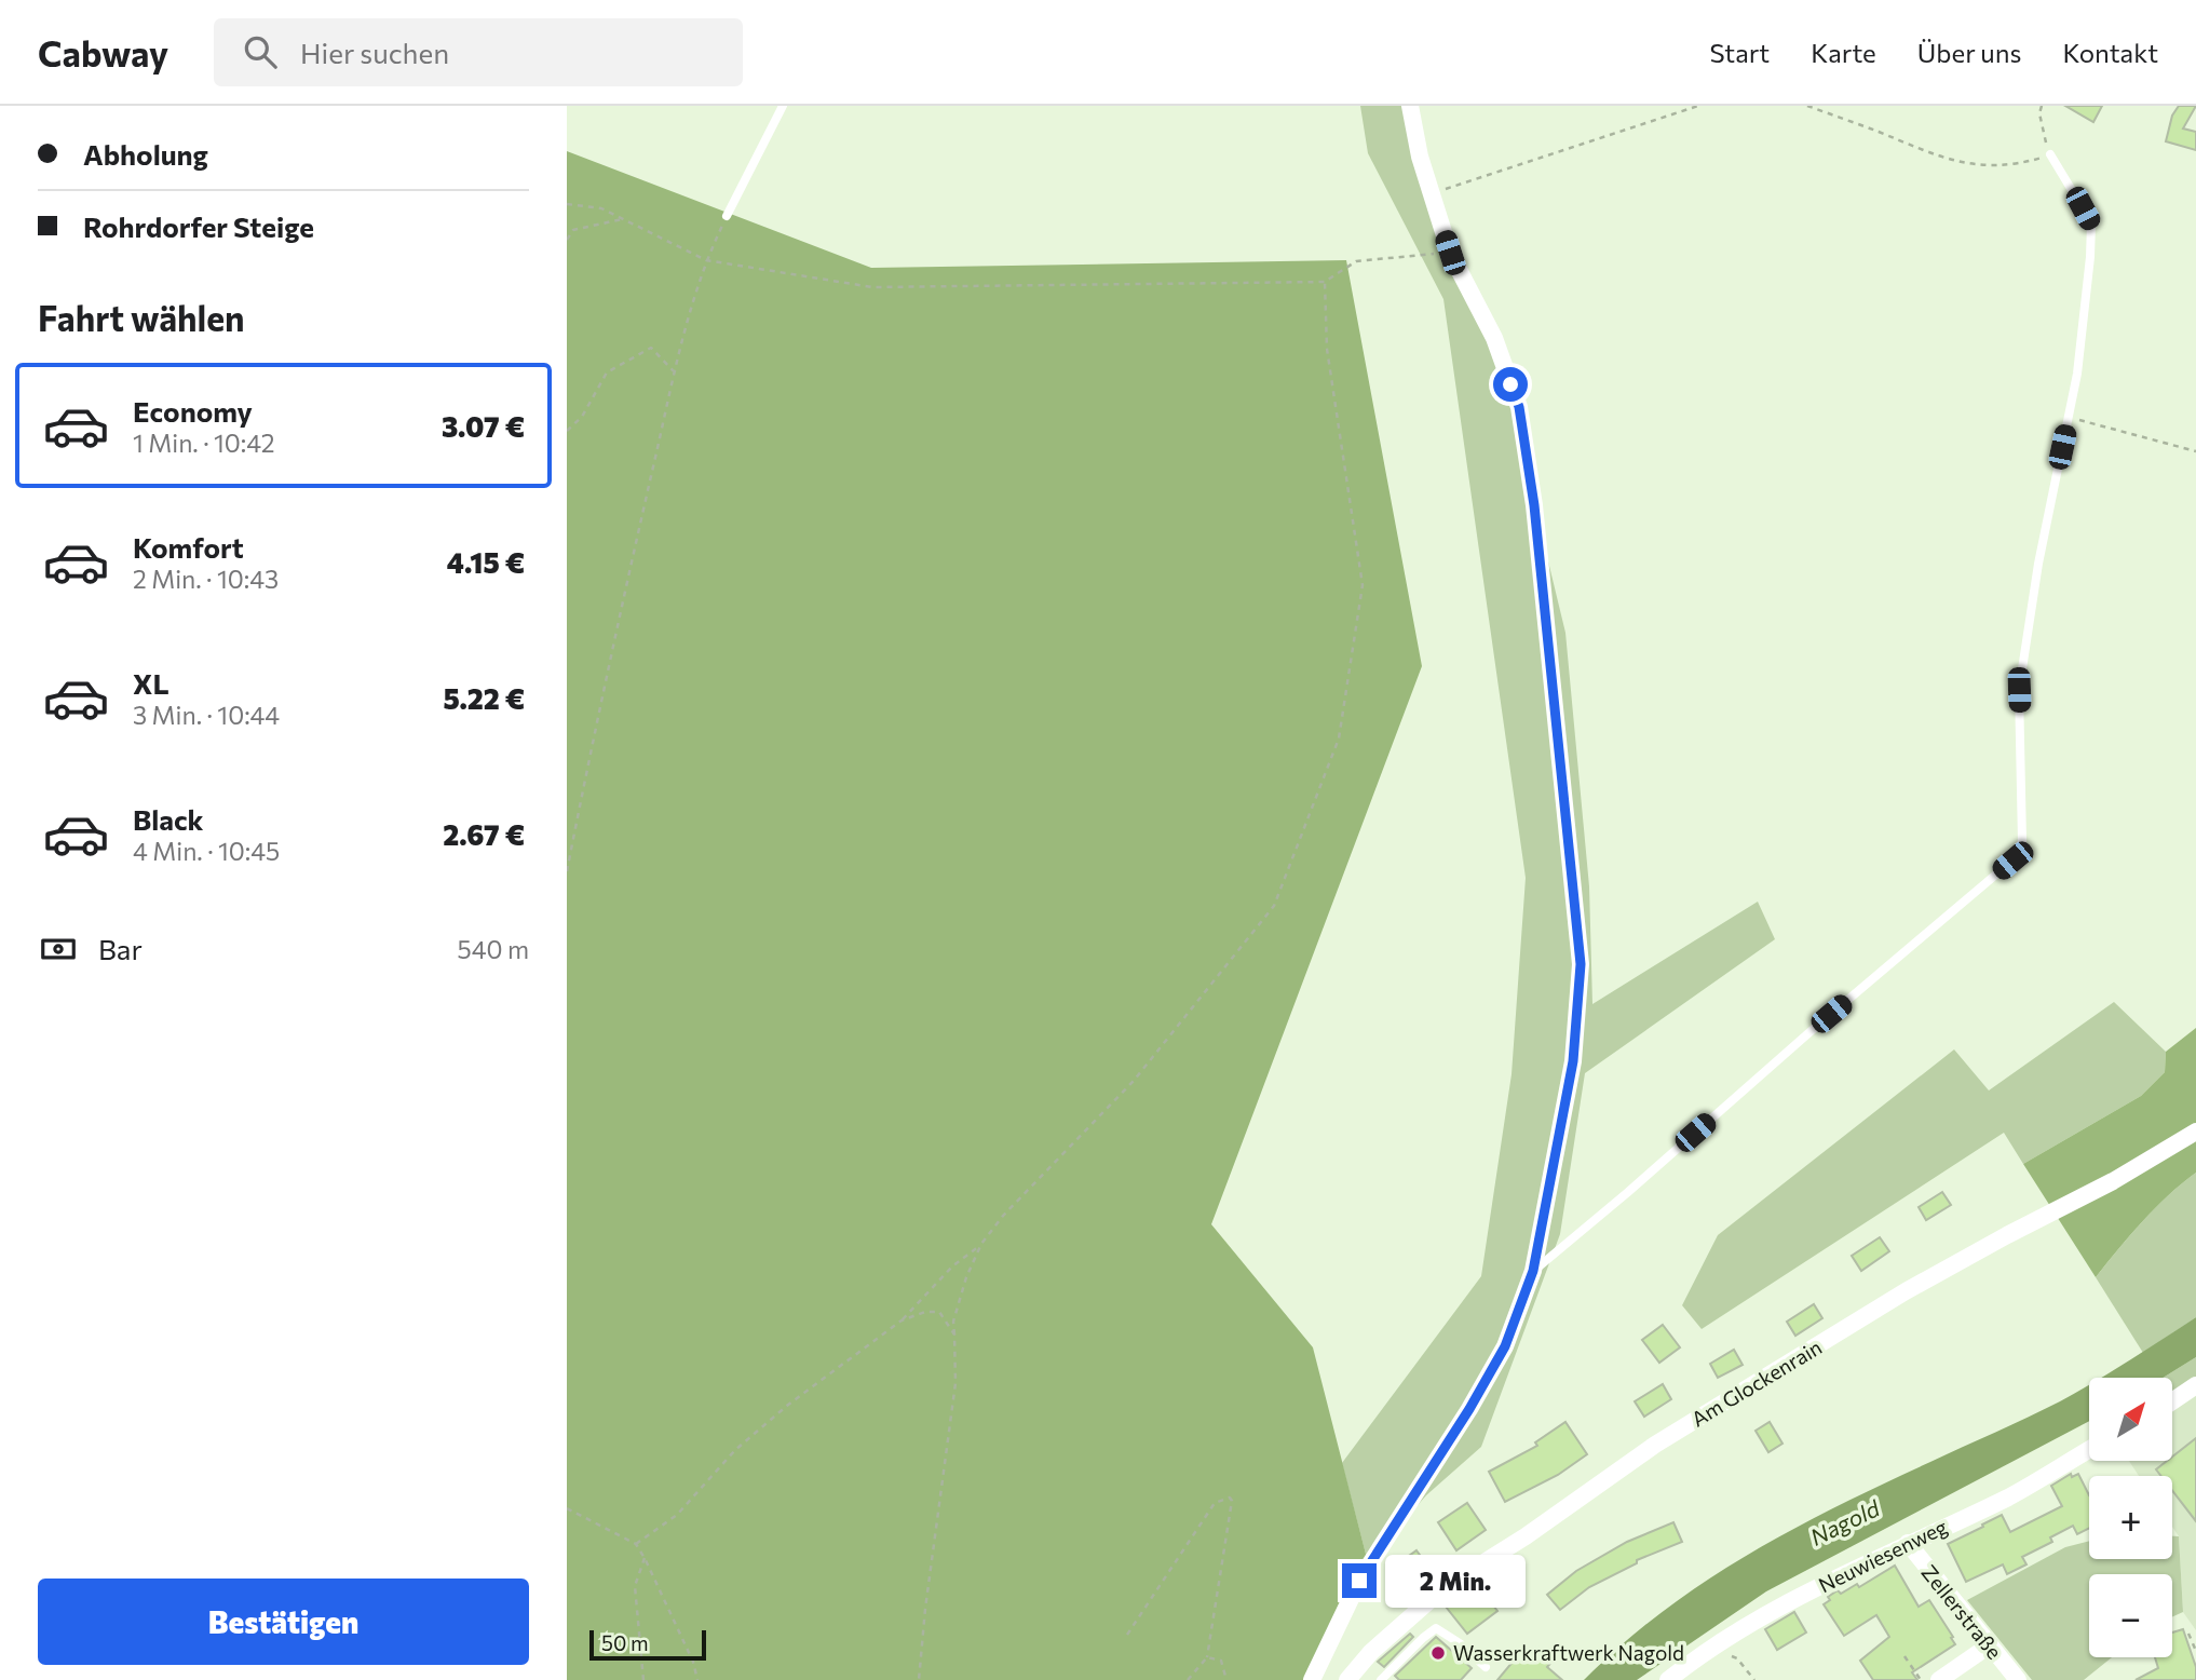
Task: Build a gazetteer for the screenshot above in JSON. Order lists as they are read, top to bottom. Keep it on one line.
{"streets":{"street":["Am Glockenrain","Neuwiesenweg","Zellerstraße"]},"crossings":[["Neuwiesenweg","Zellerstraße"]],"water":["Nagold"],"places":["Wasserkraftwerk Nagold"],"scale_bar":"50 m","north":"top right","page":{"header":"Cabway","search":"Hier suchen","nav":["Start","Karte","Über uns","Kontakt"],"banner":["Abholung","Rohrdorfer Steige"],"heading":"Fahrt wählen","list":[{"name":"Economy","note":"1 Min. · 10:42","value":"3.07 €"},{"name":"Komfort","note":"2 Min. · 10:43","value":"4.15 €"},{"name":"XL","note":"3 Min. · 10:44","value":"5.22 €"},{"name":"Black","note":"4 Min. · 10:45","value":"2.67 €"}],"pay":["Bar","540 m"],"map_buttons":["+","−"],"bubble":"2 Min.","buttons":"Bestätigen","scale":"50 m"}}
